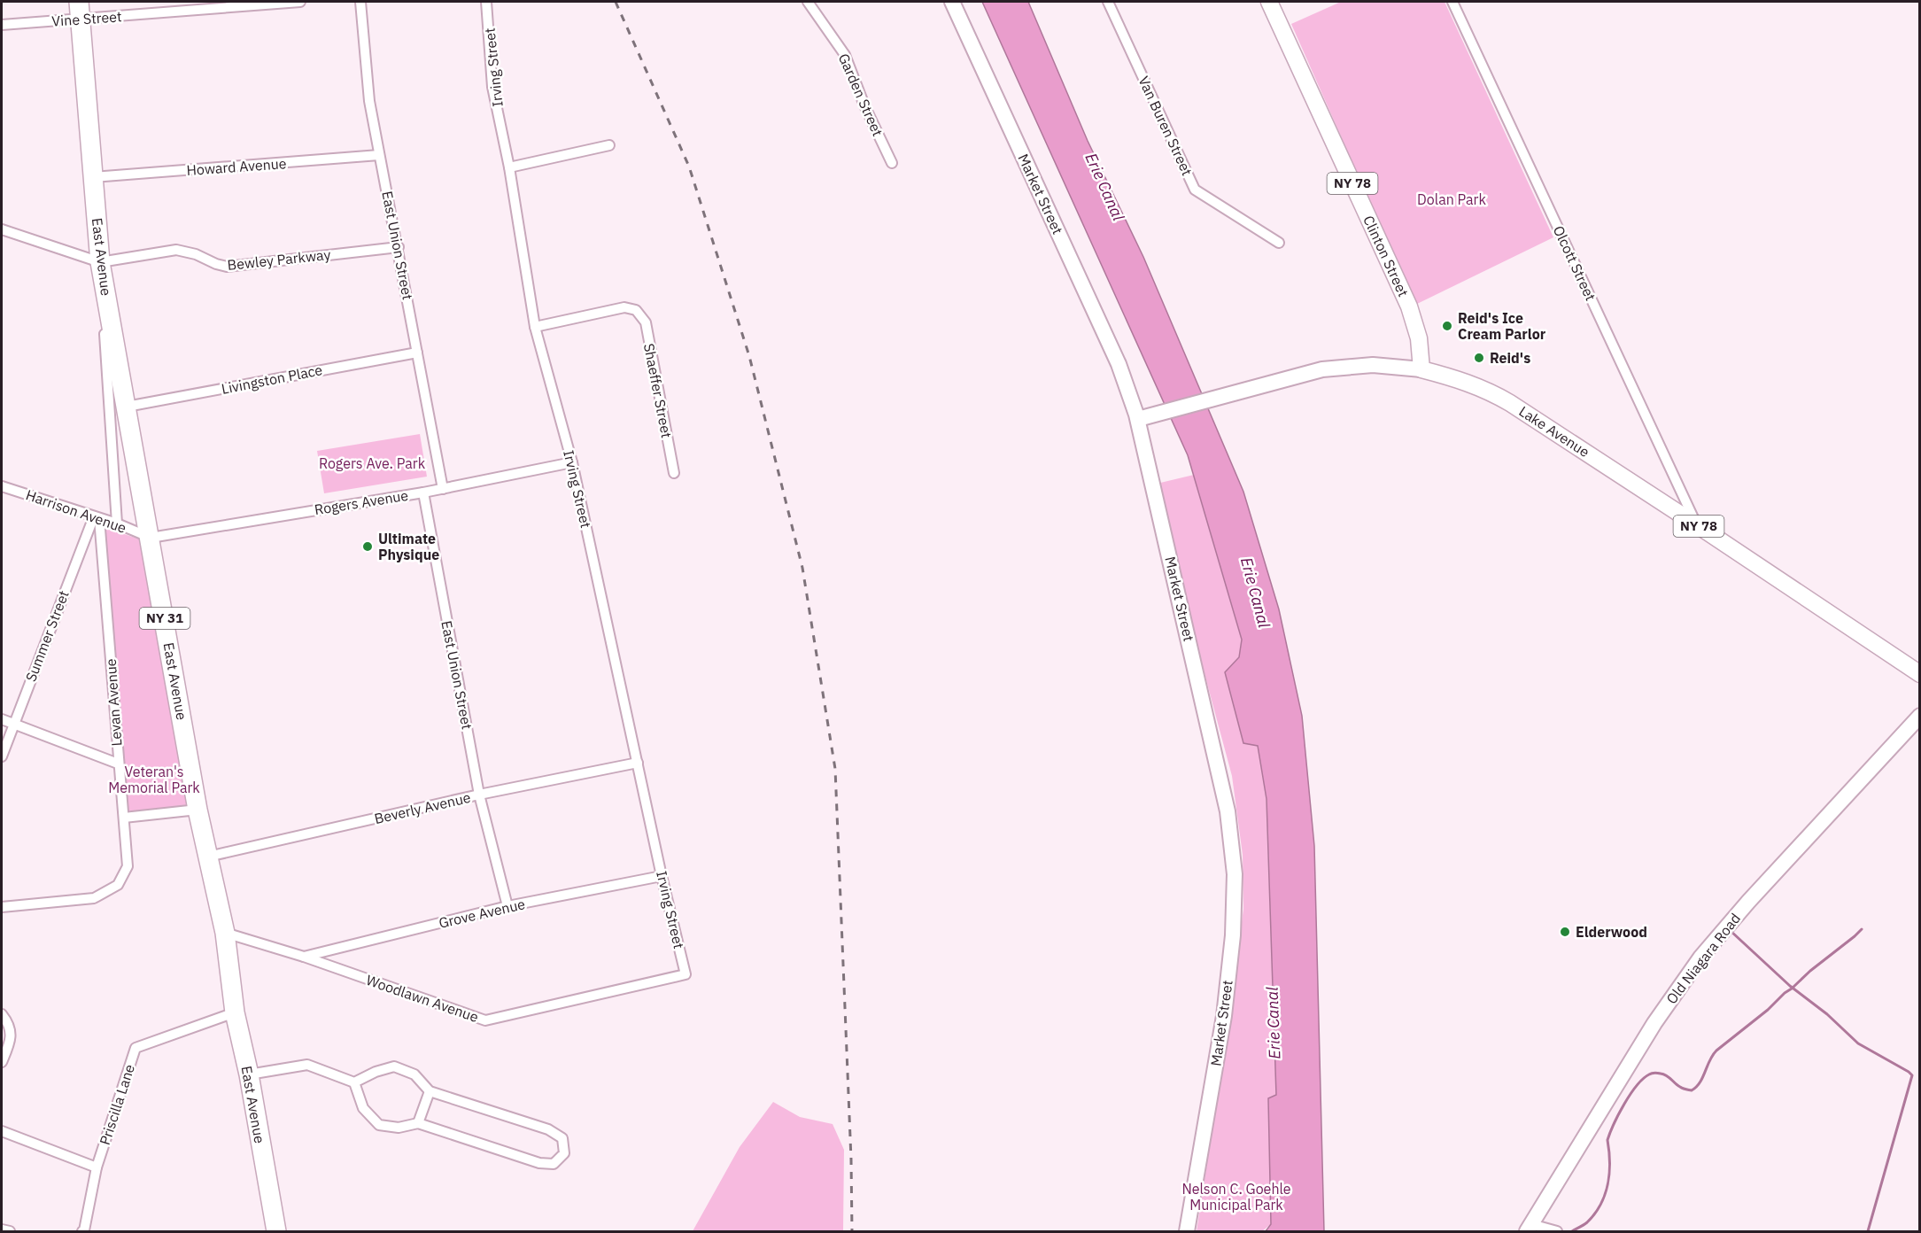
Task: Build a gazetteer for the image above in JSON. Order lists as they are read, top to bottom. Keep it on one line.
{"streets":{"highway":["East Avenue","NY 31"],"main road":["NY 78","Clinton Street","Lake Avenue"],"street":["Vine Street","Irving Street","Garden Street","Van Buren Street","Howard Avenue","Market Street","East Union Street","Bewley Parkway","Olcott Street","Livingston Place","Shaeffer Street","Rogers Avenue","Harrison Avenue","Summer Street","Levan Avenue","Beverly Avenue","Grove Avenue","Old Niagara Road","Woodlawn Avenue","Priscilla Lane"]},"crossings":[["Vine Street","East Avenue"],["Irving Street","Shaeffer Street"],["Irving Street","Rogers Avenue"],["Irving Street","Beverly Avenue"],["Irving Street","Grove Avenue"],["Irving Street","Woodlawn Avenue"],["Howard Avenue","East Union Street"],["Howard Avenue","East Avenue"],["Market Street","Lake Avenue"],["East Union Street","Bewley Parkway"],["East Union Street","Livingston Place"],["East Union Street","Rogers Avenue"],["East Union Street","Beverly Avenue"],["East Union Street","Grove Avenue"],["Clinton Street","Lake Avenue"],["East Avenue","Bewley Parkway"],["East Avenue","Livingston Place"],["East Avenue","Rogers Avenue"],["East Avenue","Harrison Avenue"],["East Avenue","Beverly Avenue"],["East Avenue","Woodlawn Avenue"],["East Avenue","Priscilla Lane"],["Olcott Street","Lake Avenue"],["Rogers Avenue","Harrison Avenue"],["Harrison Avenue","Summer Street"],["Harrison Avenue","Levan Avenue"],["Summer Street","Levan Avenue"],["Grove Avenue","Woodlawn Avenue"]],"water":["Erie Canal"],"parks":["Dolan Park","Rogers Ave. Park","Veteran's Memorial Park","Nelson C. Goehle Municipal Park"],"places":["Reid's Ice Cream Parlor","Reid's","Ultimate Physique","Elderwood"]}
